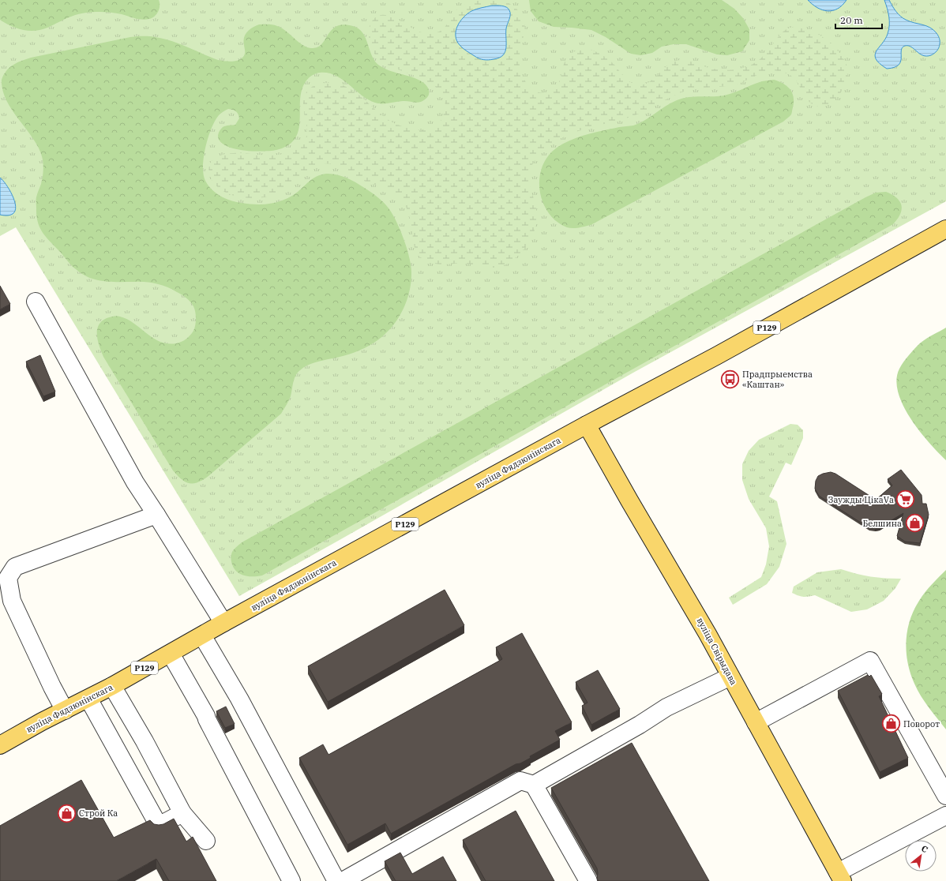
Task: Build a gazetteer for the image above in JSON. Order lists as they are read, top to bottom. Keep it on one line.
{"streets":{"main road":["Р129","вуліца Фядзюнінскага","вуліца Свірыдава"]},"crossings":[["Р129","вуліца Фядзюнінскага"],["Р129","вуліца Свірыдава"],["вуліца Фядзюнінскага","вуліца Свірыдава"]],"places":{"bus stop":["Прадпрыемства «Каштан»"],"supermarket":["Заужды ЦікаVа"],"shop":["Белшина","Поворот","Строй Ка"]},"scale_bar":"20 m","north":"top right"}
